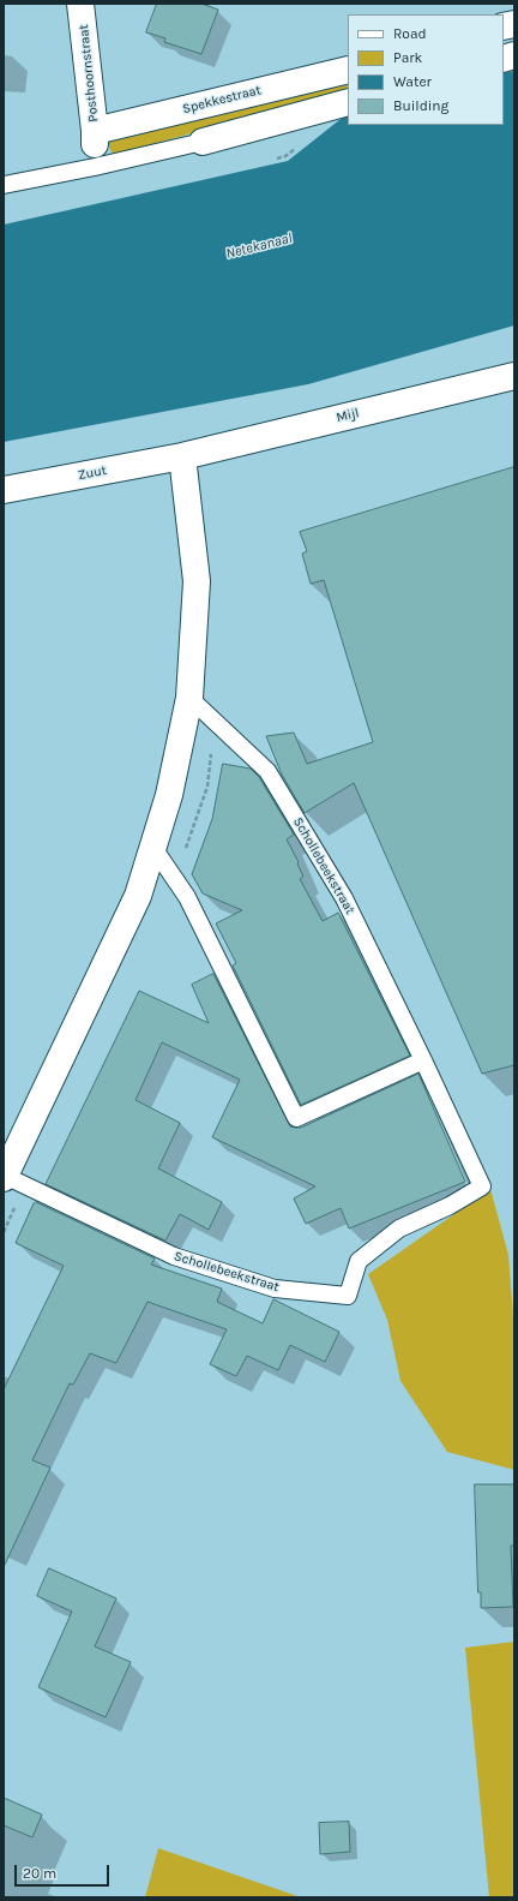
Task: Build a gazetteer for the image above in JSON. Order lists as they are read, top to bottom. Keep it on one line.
{"streets":{"street":["Posthoornstraat","Spekkestraat","Mijl","Zuut","Schollebeekstraat"]},"crossings":[["Posthoornstraat","Spekkestraat"],["Mijl","Zuut"],["Mijl","Schollebeekstraat"],["Zuut","Schollebeekstraat"]],"water":["Netekanaal"],"legend":["Road","Park","Water","Building"],"scale_bar":"20 m"}
